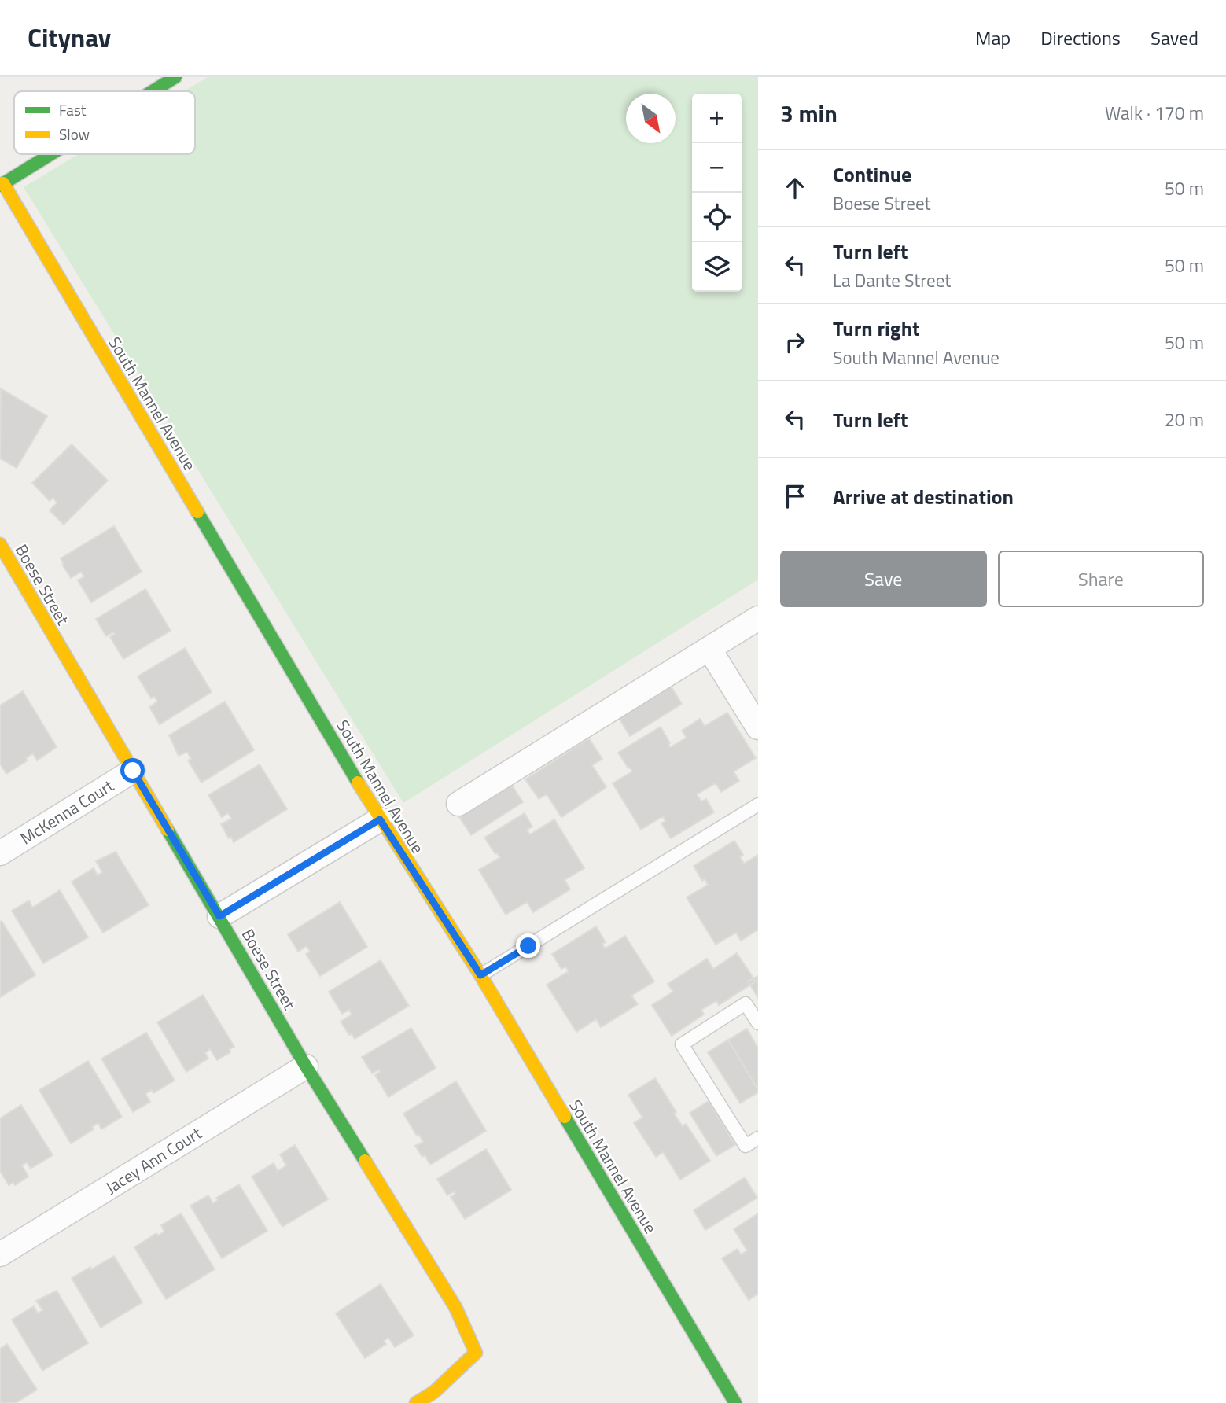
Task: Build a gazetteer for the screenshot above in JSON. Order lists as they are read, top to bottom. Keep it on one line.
{"streets":{"street":["South Mannel Avenue","Boese Street","McKenna Court","Jacey Ann Court"]},"crossings":[["Boese Street","McKenna Court"],["Boese Street","Jacey Ann Court"]],"legend":["Fast","Slow"],"north":"bottom right","page":{"header":"Citynav","nav":["Map","Directions","Saved"],"heading":["3 min","Walk · 170 m"],"map_buttons":["+","−"],"list":[["Continue","Boese Street","50 m"],["Turn left","La Dante Street","50 m"],["Turn right","South Mannel Avenue","50 m"],["Turn left","20 m"],"Arrive at destination"],"buttons":["Save","Share"]}}
